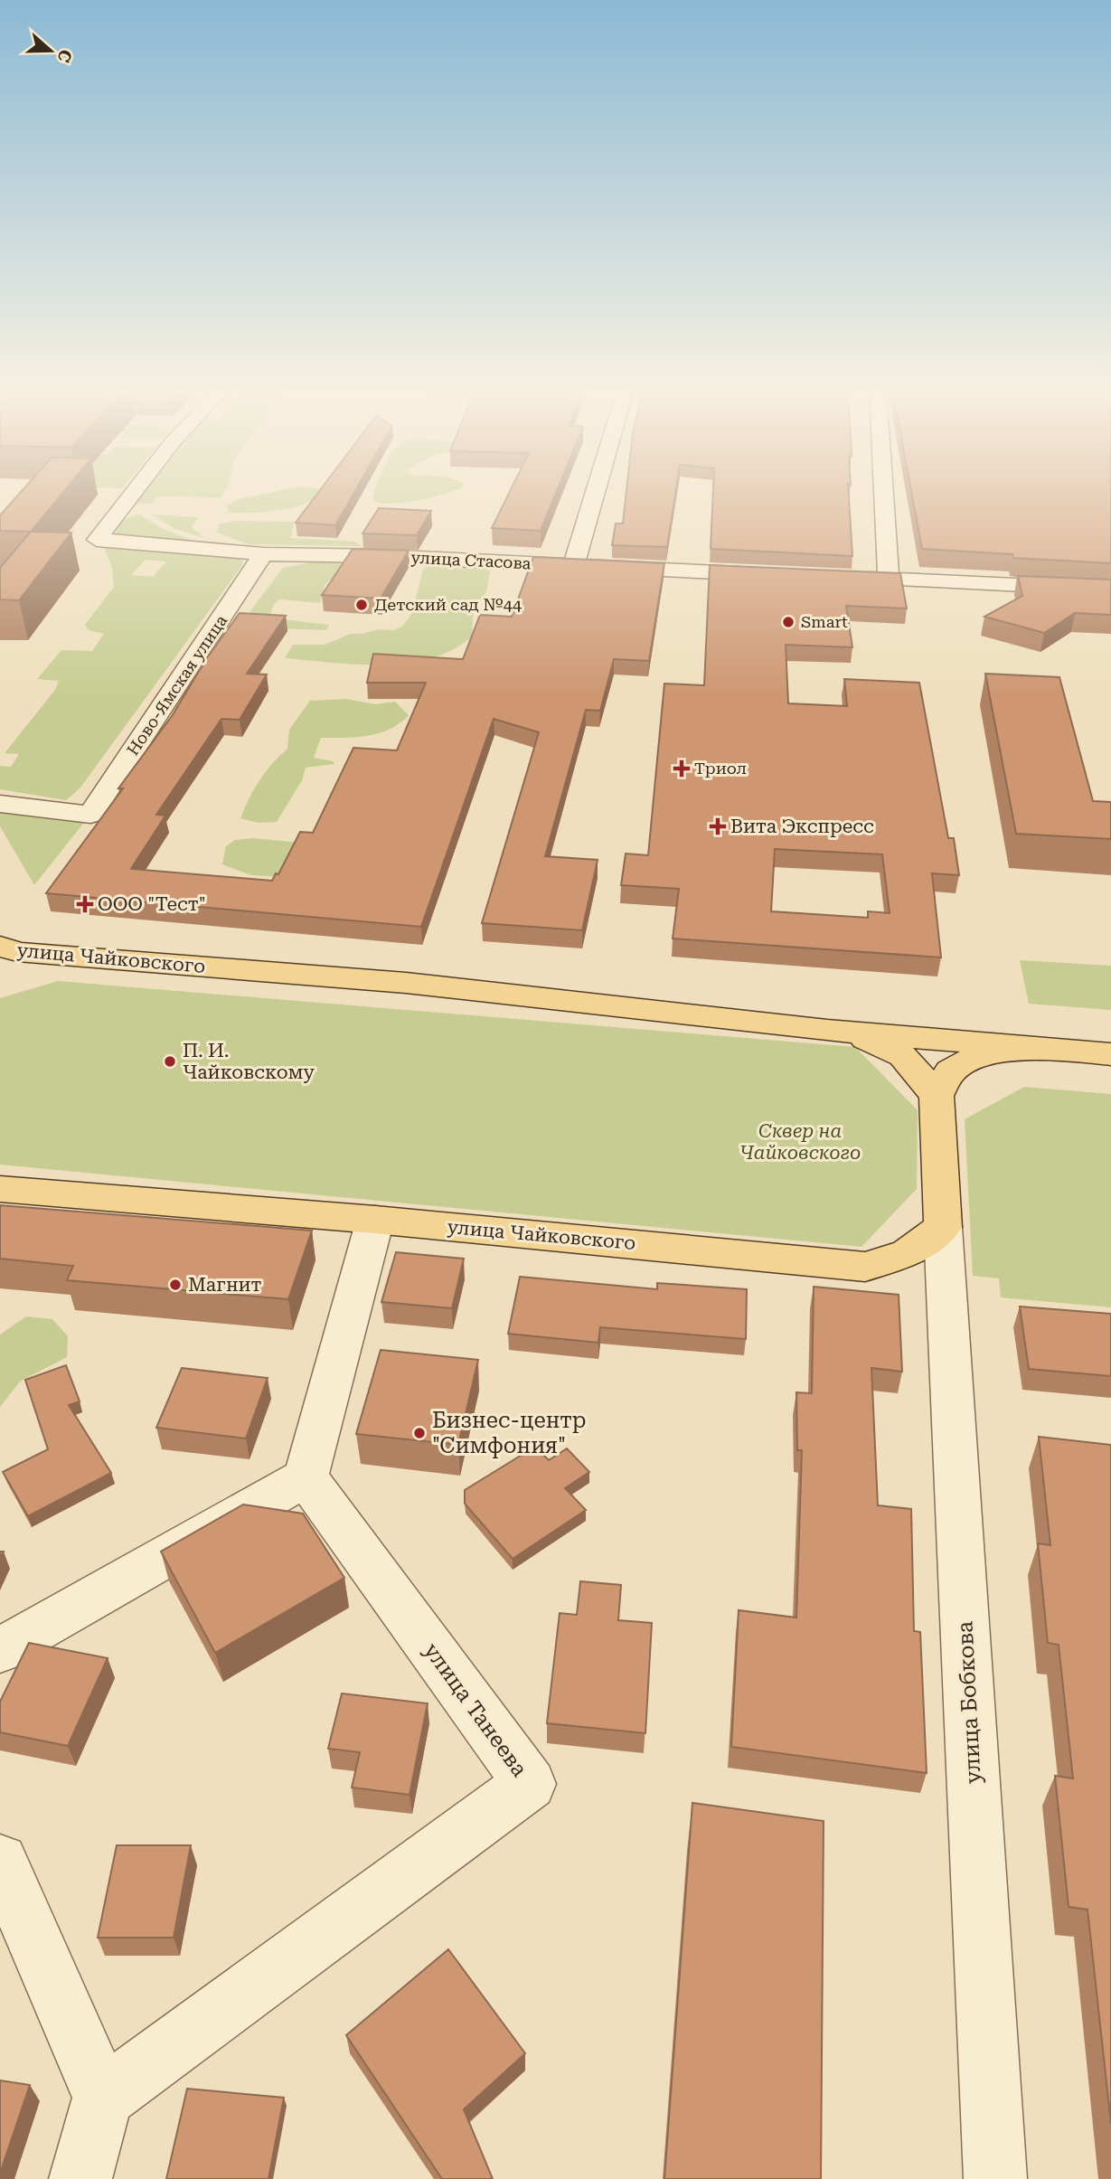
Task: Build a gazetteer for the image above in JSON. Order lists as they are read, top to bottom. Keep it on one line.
{"streets":{"main road":["улица Чайковского"],"street":["улица Стасова","Ново-Ямская улица","улица Бобкова","улица Танеева"]},"crossings":[["улица Стасова","Ново-Ямская улица"],["улица Чайковского","улица Бобкова"]],"parks":["Сквер на Чайковского"],"places":{"other":["Детский сад №44","Smart","П. И. Чайковскому","Магнит","Бизнес-центр \"Симфония\""],"health":["Триол","Вита Экспресс","ООО \"Тест\""]},"north":"right"}
